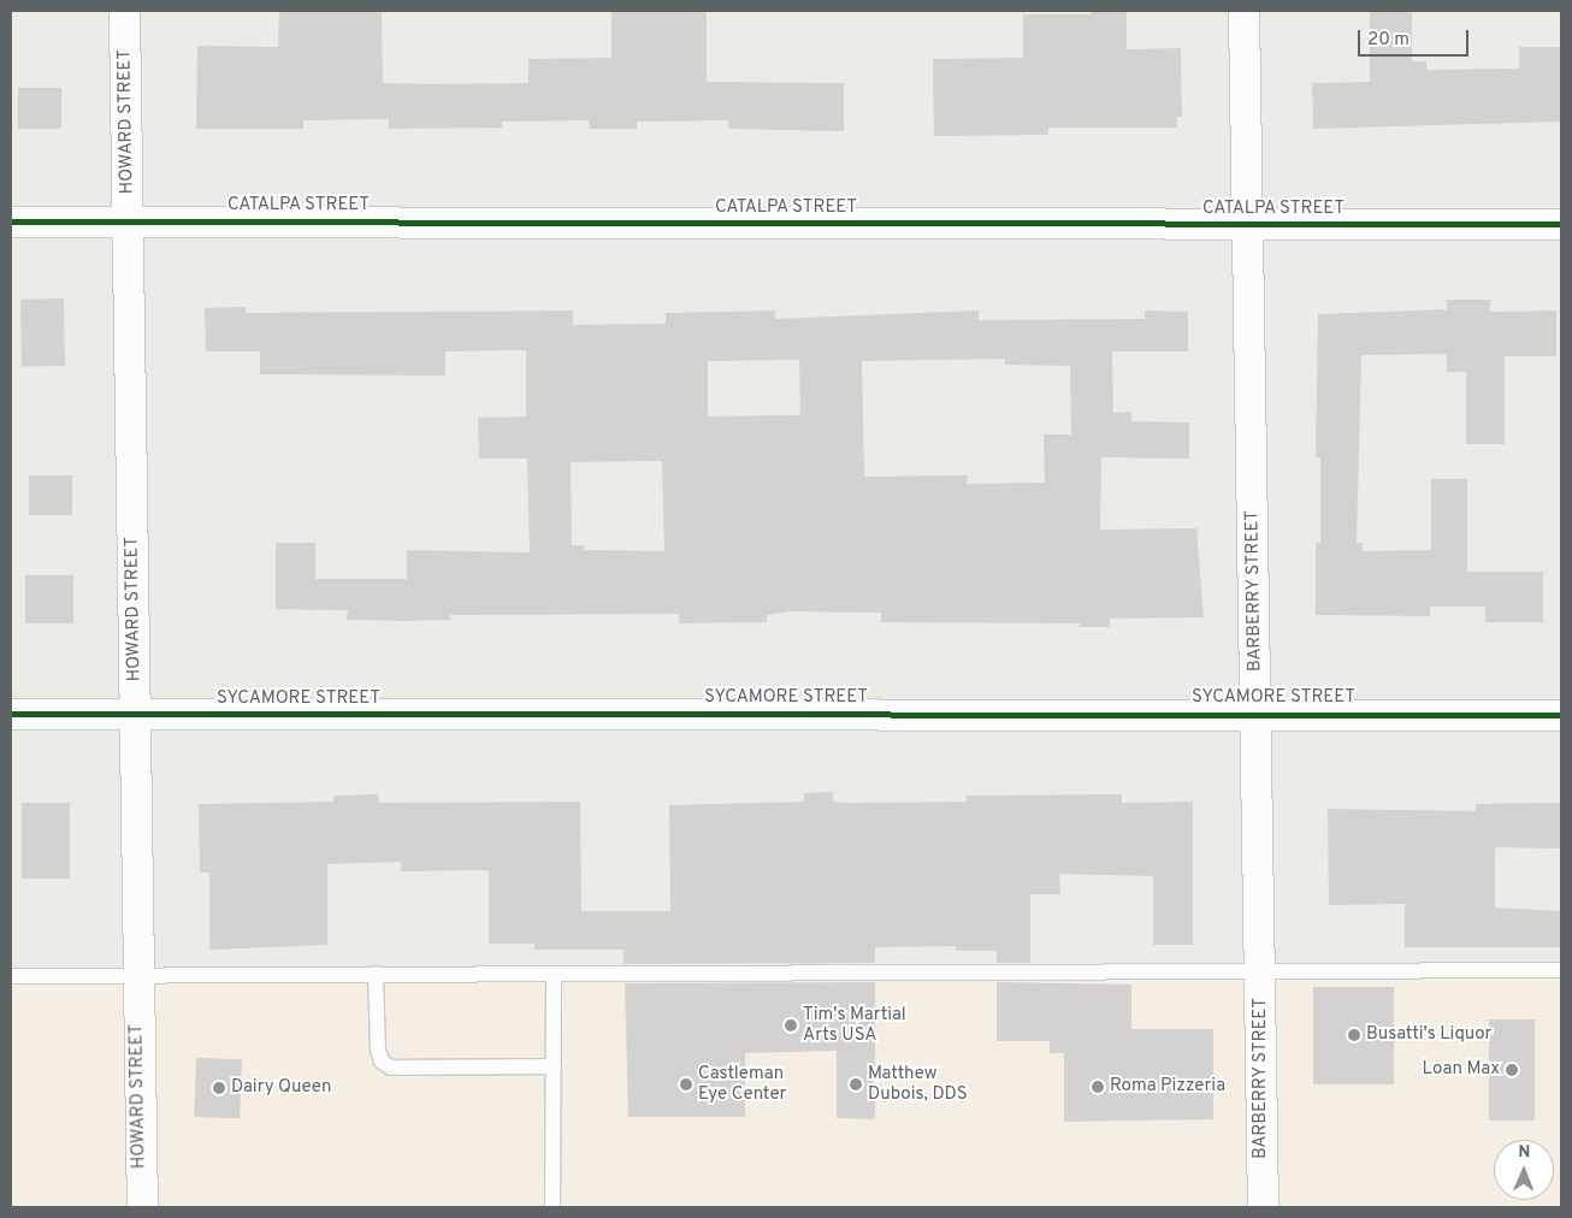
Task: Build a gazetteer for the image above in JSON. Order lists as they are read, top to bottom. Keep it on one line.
{"streets":{"street":["HOWARD STREET","CATALPA STREET","BARBERRY STREET","SYCAMORE STREET"]},"crossings":[["HOWARD STREET","CATALPA STREET"],["HOWARD STREET","SYCAMORE STREET"],["CATALPA STREET","BARBERRY STREET"],["BARBERRY STREET","SYCAMORE STREET"]],"places":["Tim's Martial Arts USA","Busatti's Liquor","Loan Max","Castleman Eye Center","Matthew Dubois, DDS","Roma Pizzeria","Dairy Queen"],"scale_bar":"20 m","north":"top"}
